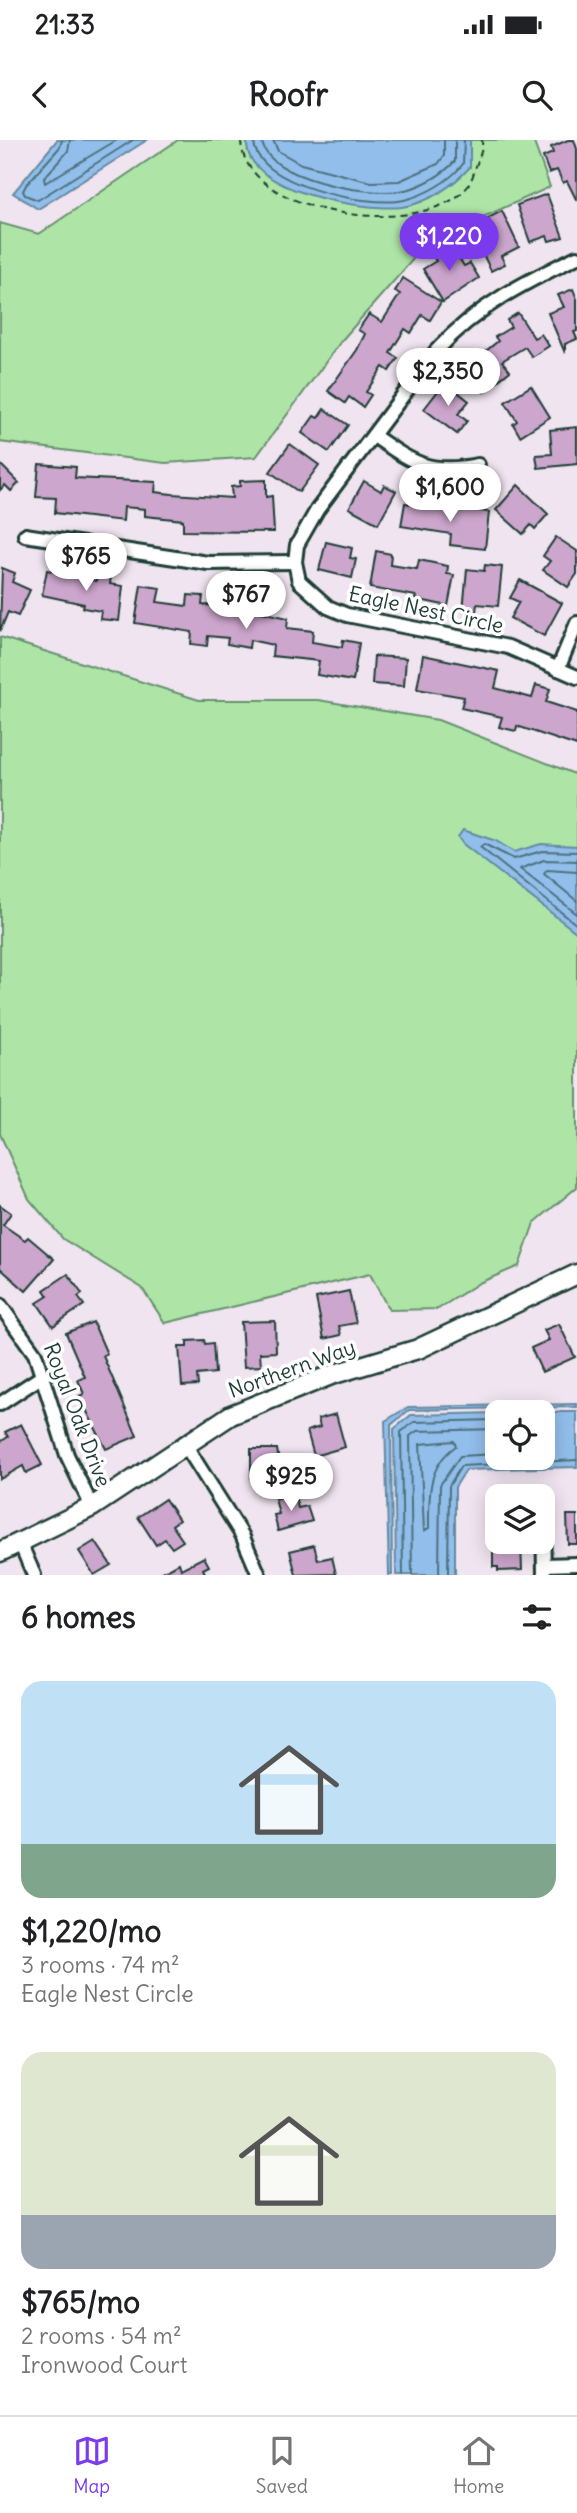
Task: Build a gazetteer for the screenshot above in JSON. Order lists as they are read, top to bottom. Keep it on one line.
{"streets":{"street":["Eagle Nest Circle","Northern Way","Royal Oak Drive"]},"crossings":[["Northern Way","Royal Oak Drive"]],"page":{"status":"21:33","header":"Roofr","price":["$1,220","$2,350","$1,600","$765","$767","$925"],"heading":"6 homes","list":[{"name":"$1,220/mo","note":"3 rooms · 74 m² · Eagle Nest Circle"},{"name":"$765/mo","note":"2 rooms · 54 m² · Ironwood Court"}],"tabs":["Map","Saved","Home"]}}
